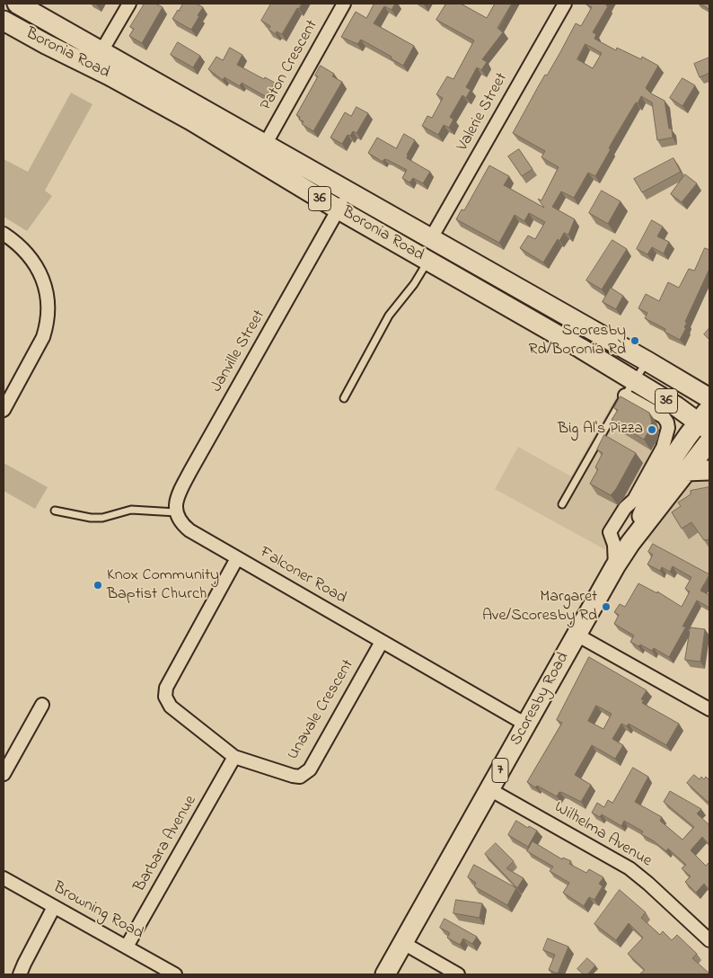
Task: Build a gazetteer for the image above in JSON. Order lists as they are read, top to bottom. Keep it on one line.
{"streets":{"main road":["Boronia Road","36","Scoresby Road","7"],"street":["Paton Crescent","Valerie Street","Janville Street","Falconer Road","Unavale Crescent","Wilhelma Avenue","Barbara Avenue","Browning Road"]},"crossings":[["Boronia Road","Paton Crescent"],["Boronia Road","Valerie Street"],["Boronia Road","Janville Street"],["Boronia Road","Scoresby Road"],["Janville Street","Falconer Road"],["Falconer Road","Scoresby Road"],["Falconer Road","Unavale Crescent"],["Scoresby Road","Wilhelma Avenue"],["Unavale Crescent","Barbara Avenue"],["Barbara Avenue","Browning Road"]],"places":["Scoresby Rd/Boronia Rd","Big Al's Pizza","Knox Community Baptist Church","Margaret Ave/Scoresby Rd"]}
